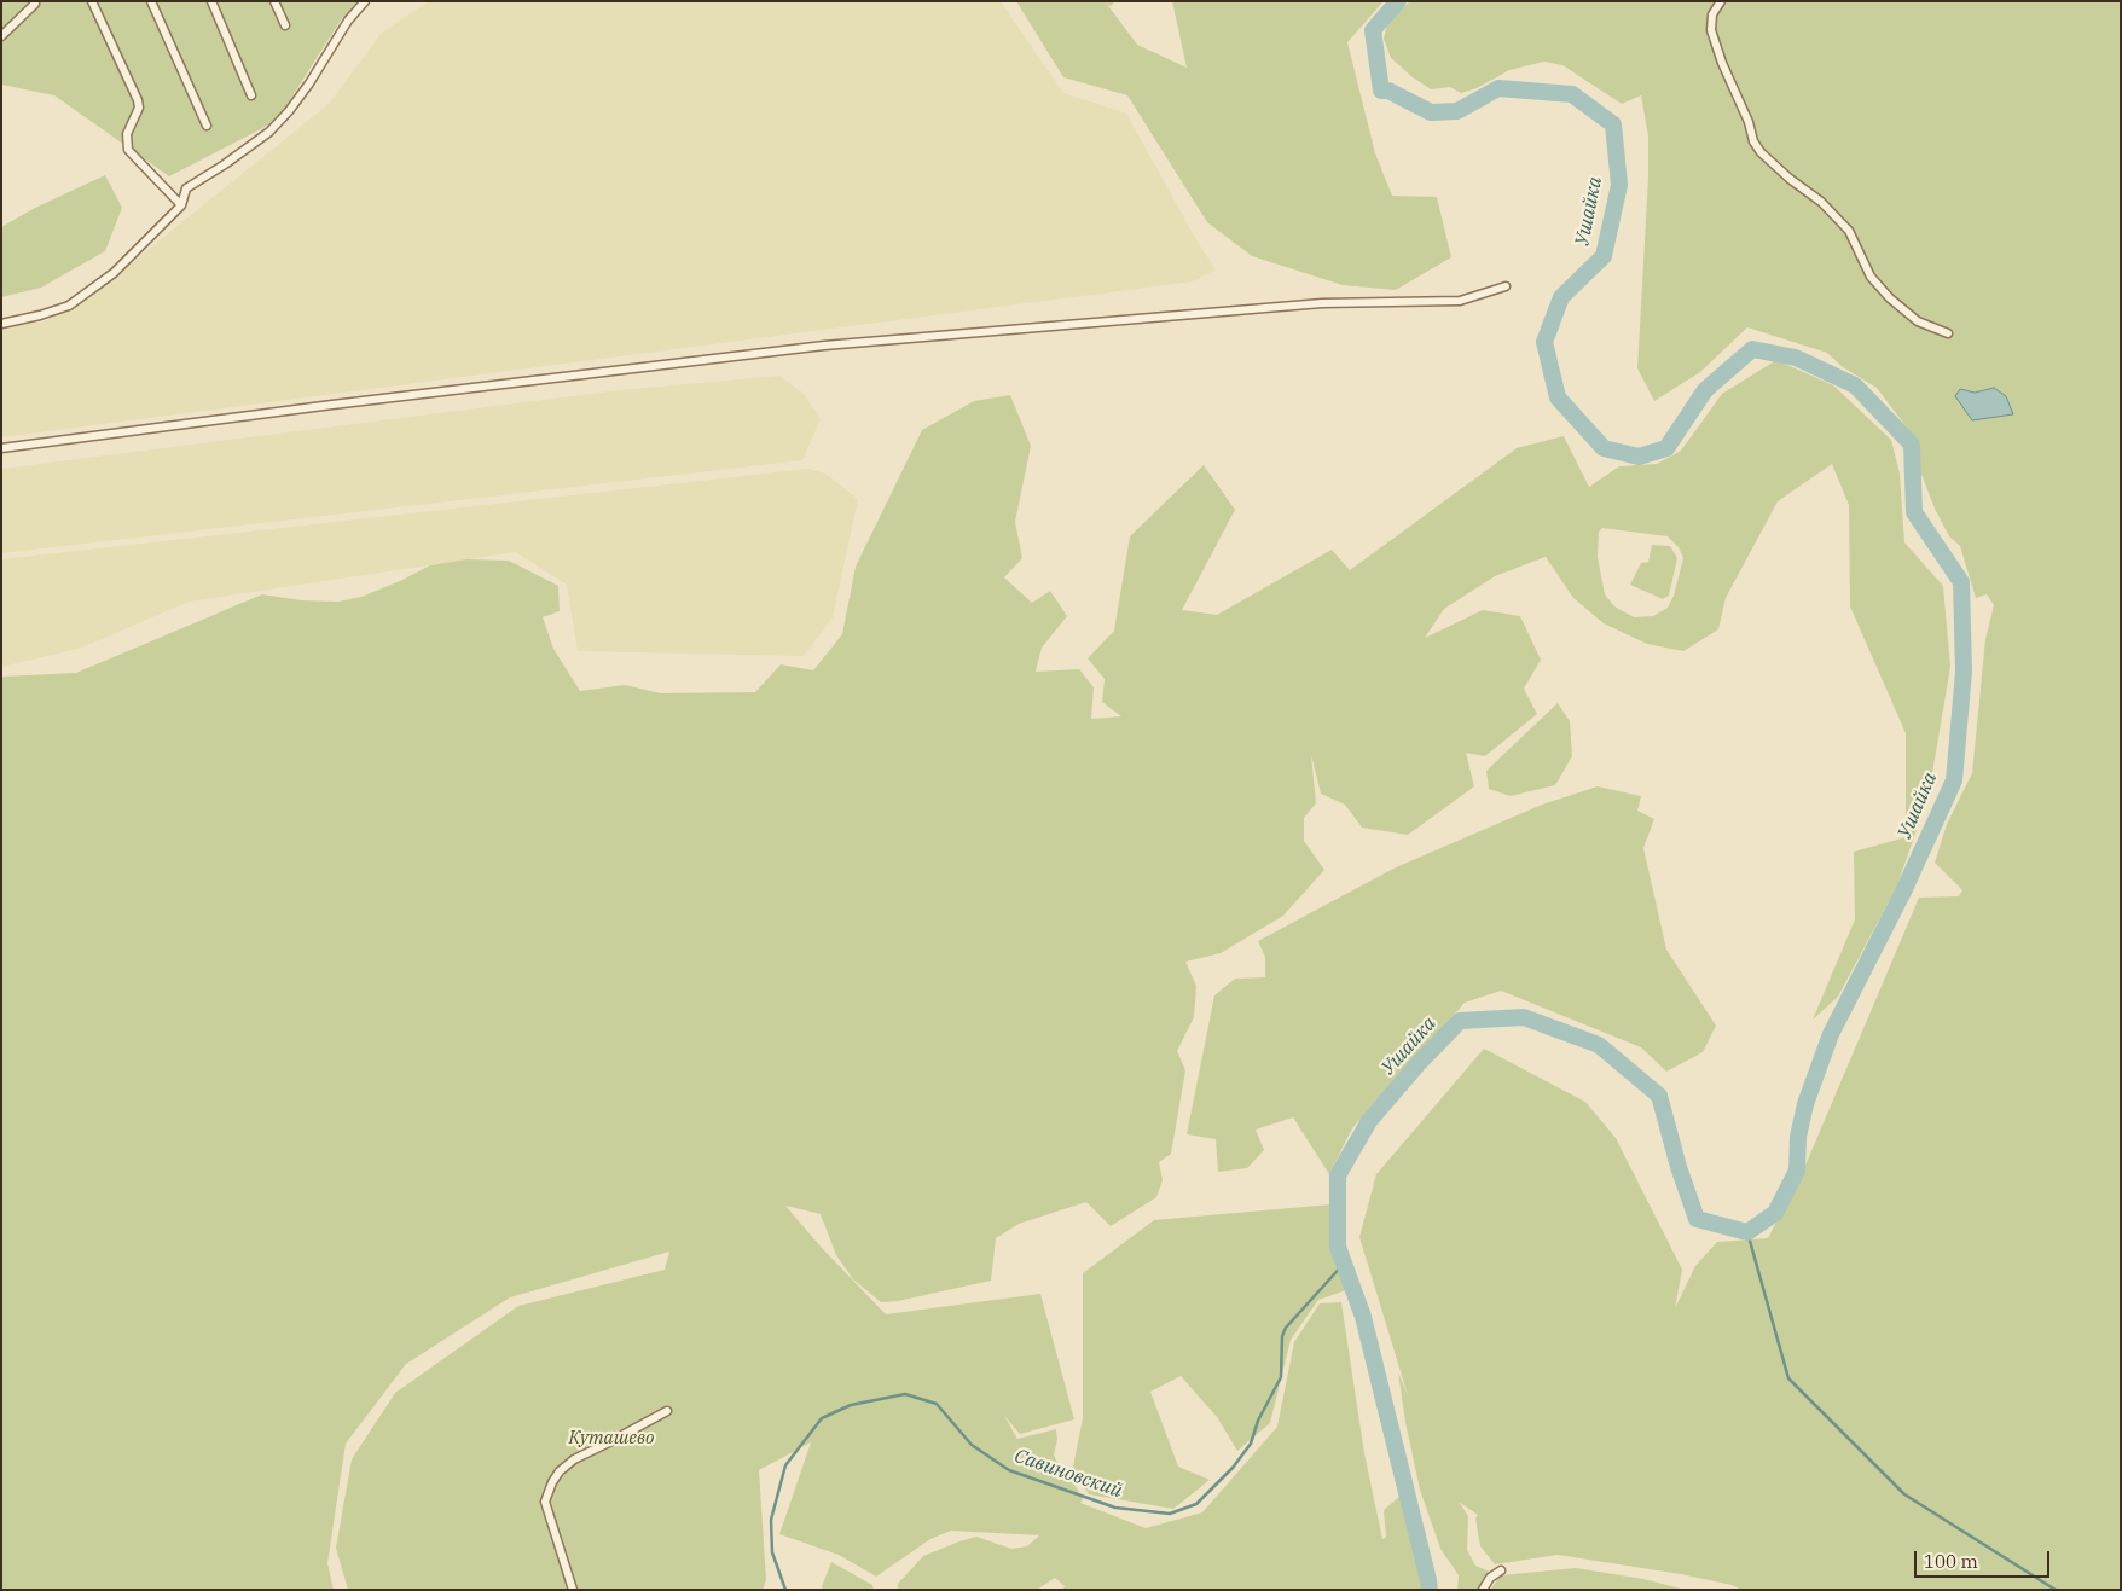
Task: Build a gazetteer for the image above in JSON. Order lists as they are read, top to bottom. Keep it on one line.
{"water":["Ушайка","Савиновский"],"parks":["Куташево"],"scale_bar":"100 m"}
